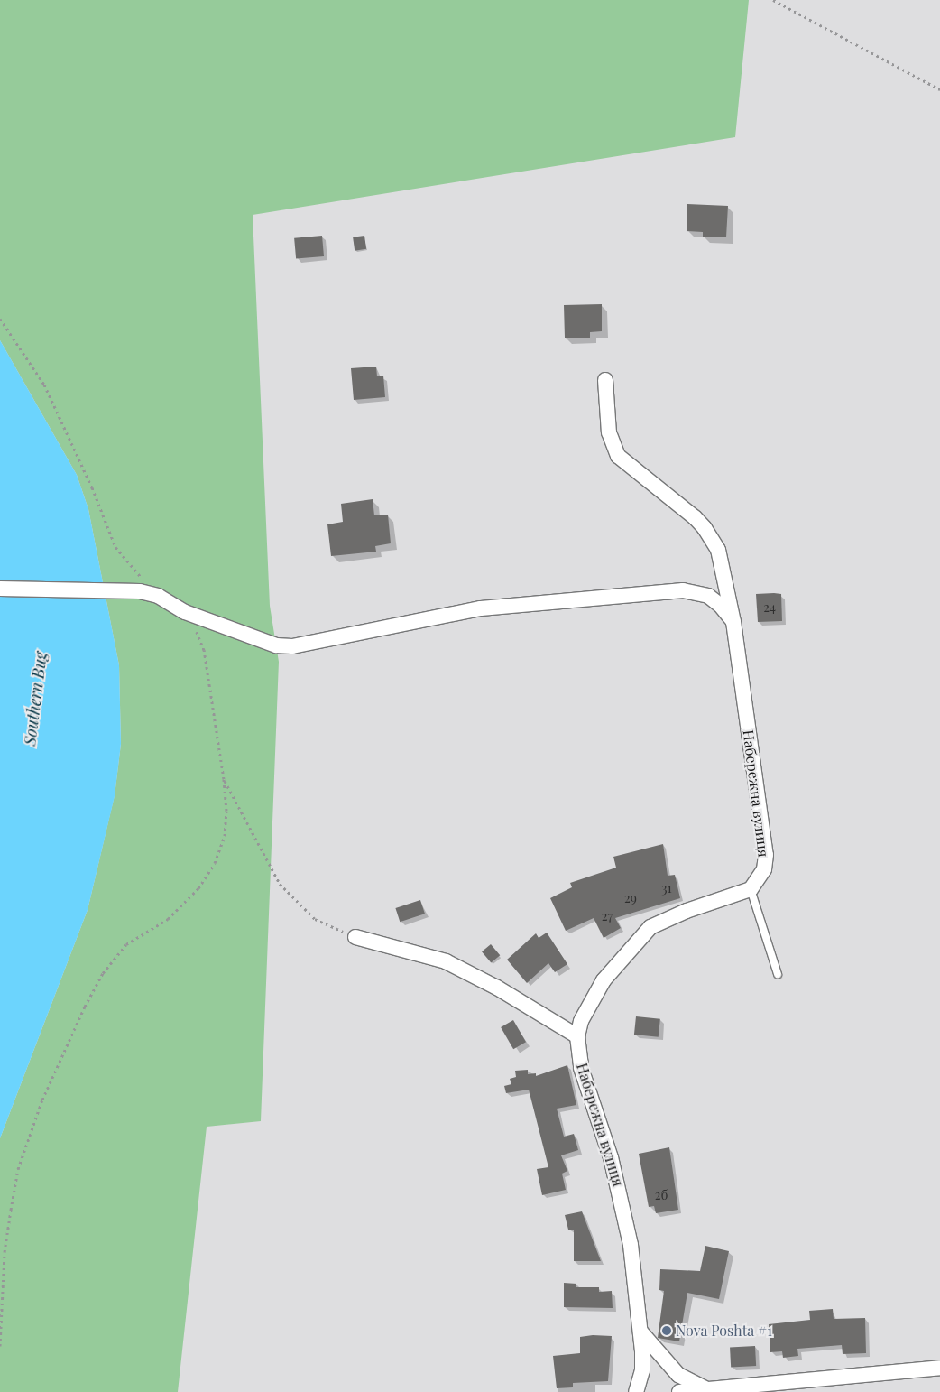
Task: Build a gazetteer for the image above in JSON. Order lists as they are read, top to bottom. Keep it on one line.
{"streets":{"street":["Набережна вулиця"]},"water":["Southern Bug"],"places":["Nova Poshta #1"],"house_numbers":["24","31","29","27","2б"]}
